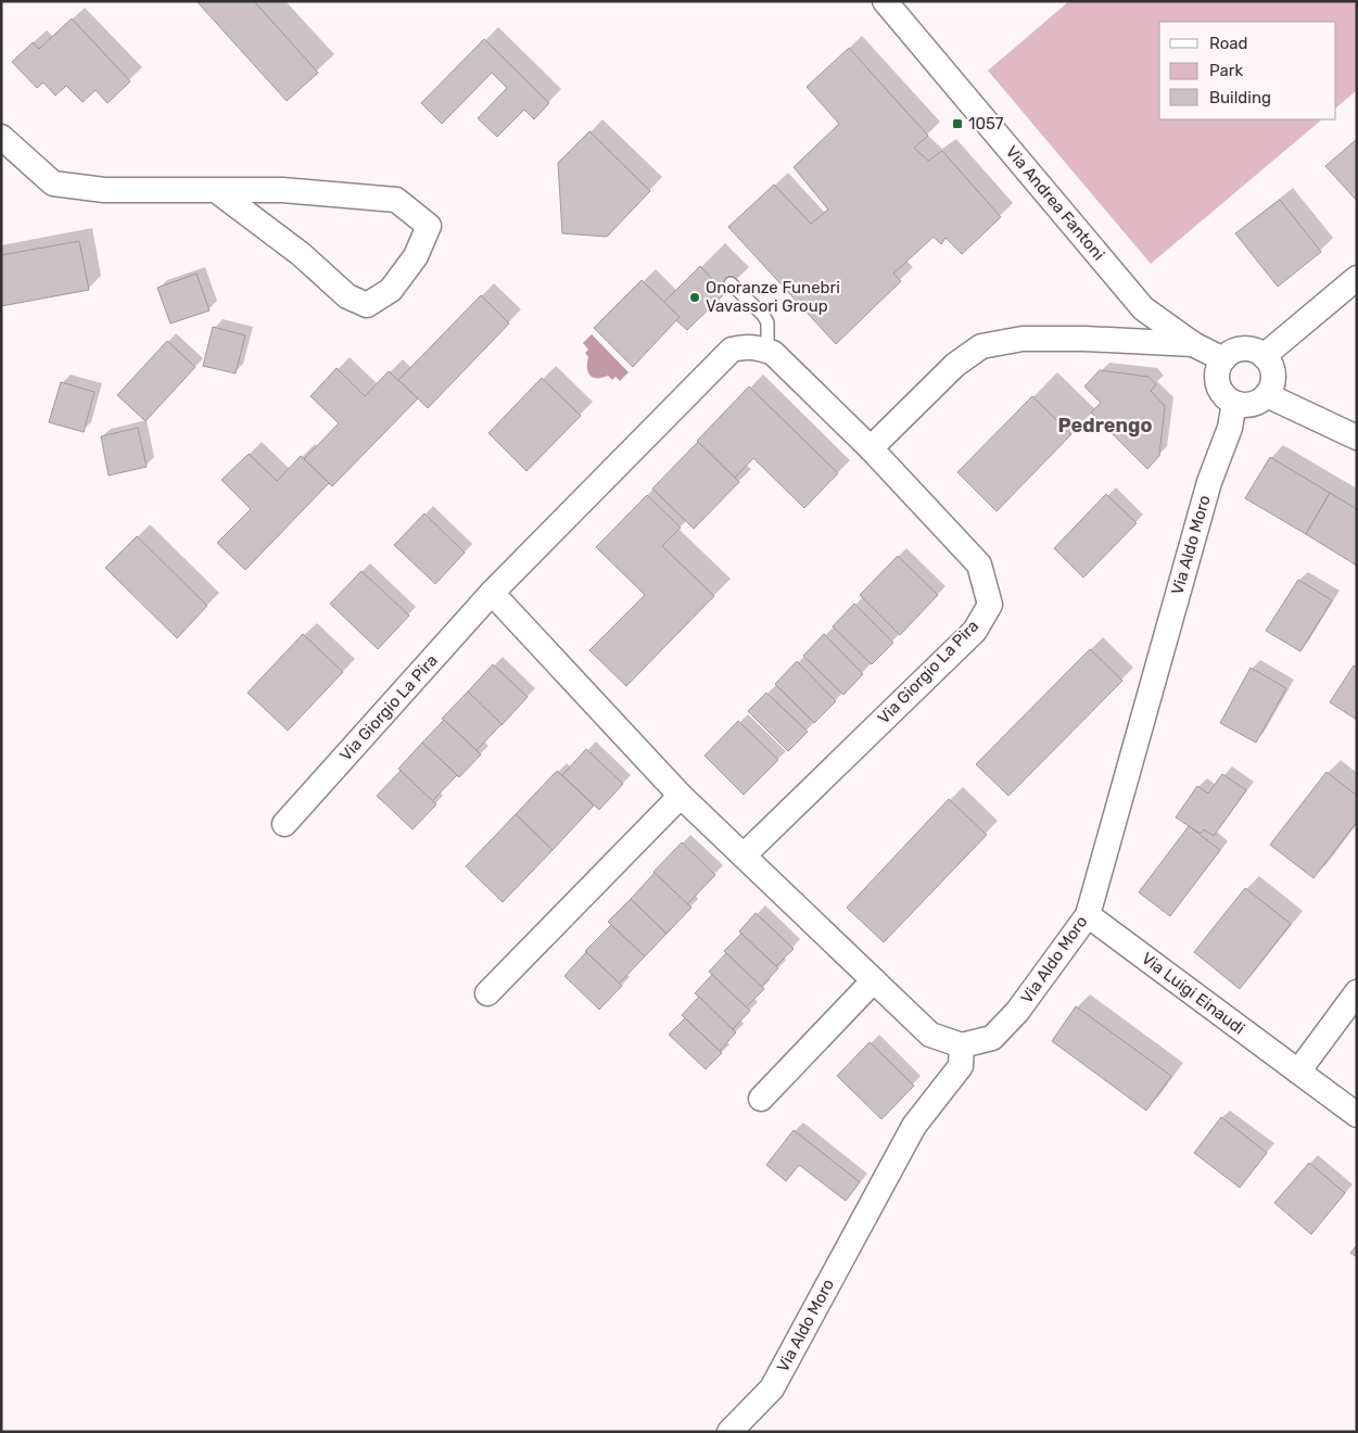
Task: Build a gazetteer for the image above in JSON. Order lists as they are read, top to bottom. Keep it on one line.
{"streets":{"street":["Via Andrea Fantoni","Via Aldo Moro","Via Giorgio La Pira","Via Luigi Einaudi"]},"crossings":[["Via Andrea Fantoni","Via Aldo Moro"],["Via Aldo Moro","Via Luigi Einaudi"]],"districts":["Pedrengo"],"places":{"transit":["1057"],"other":["Onoranze Funebri Vavassori Group"]},"legend":["Road","Park","Building"]}
